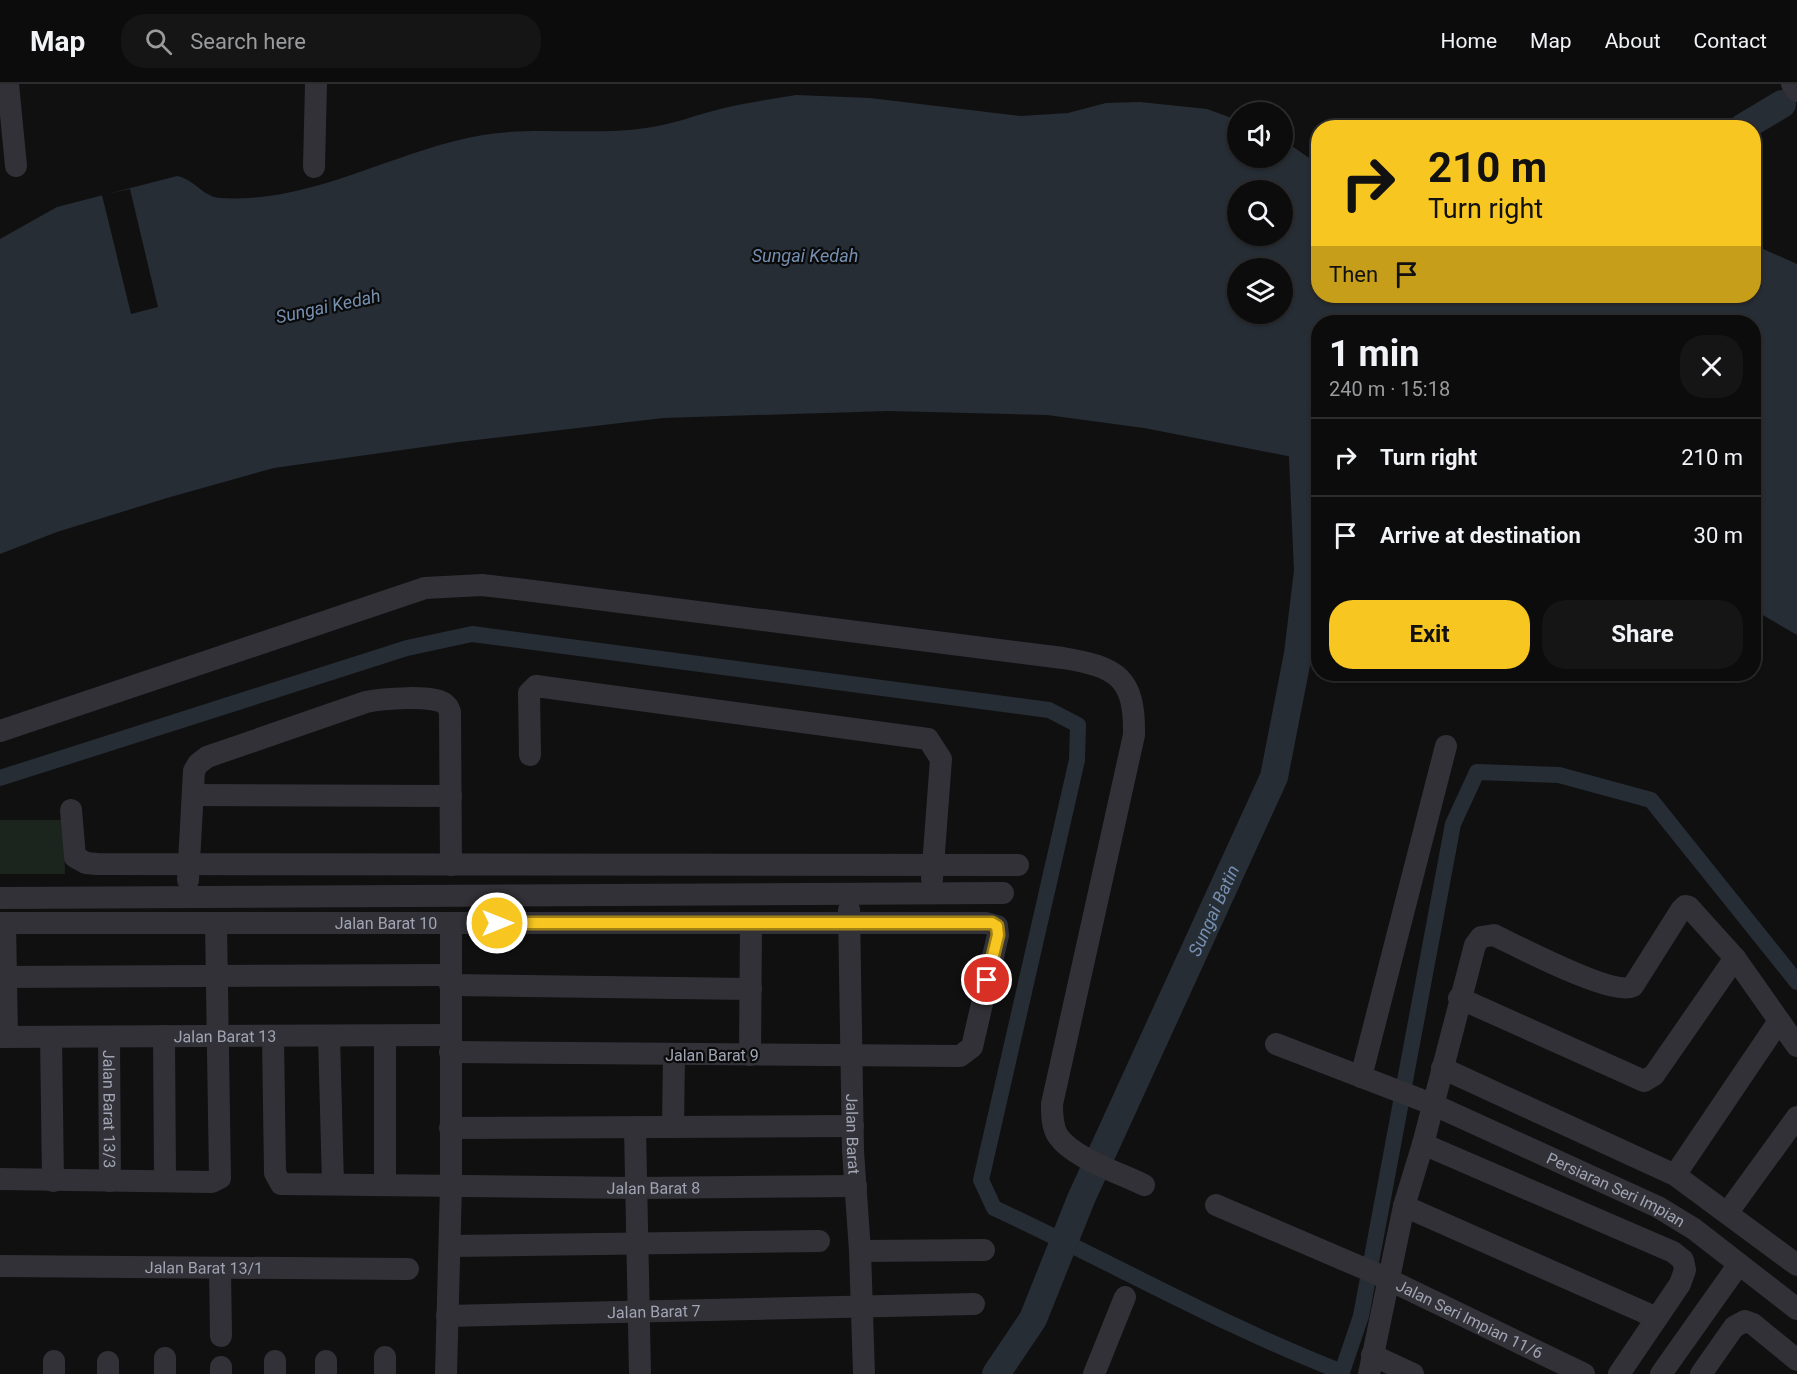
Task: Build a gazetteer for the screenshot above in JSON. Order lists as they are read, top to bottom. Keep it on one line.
{"streets":{"street":["Jalan Barat 10","Jalan Barat 13","Jalan Barat 9","Jalan Barat 13/3","Jalan Barat","Jalan Barat 8","Persiaran Seri Impian","Jalan Barat 13/1","Jalan Barat 7","Jalan Seri Impian 11/6"]},"crossings":[["Jalan Barat 10","Jalan Barat 9"],["Jalan Barat 10","Jalan Barat"],["Jalan Barat 13","Jalan Barat 9"],["Jalan Barat 13","Jalan Barat 13/3"],["Jalan Barat 13","Jalan Barat 8"],["Jalan Barat 9","Jalan Barat"],["Jalan Barat","Jalan Barat 8"],["Jalan Barat","Jalan Barat 7"]],"water":["Sungai Kedah","Sungai Batin"],"page":{"header":"Map","search":"Search here","nav":["Home","Map","About","Contact"],"turn":["210 m","Turn right"],"then":"Then","heading":["1 min","240 m · 15:18"],"list":[{"name":"Turn right","value":"210 m"},{"name":"Arrive at destination","value":"30 m"}],"buttons":["Exit","Share"]}}
